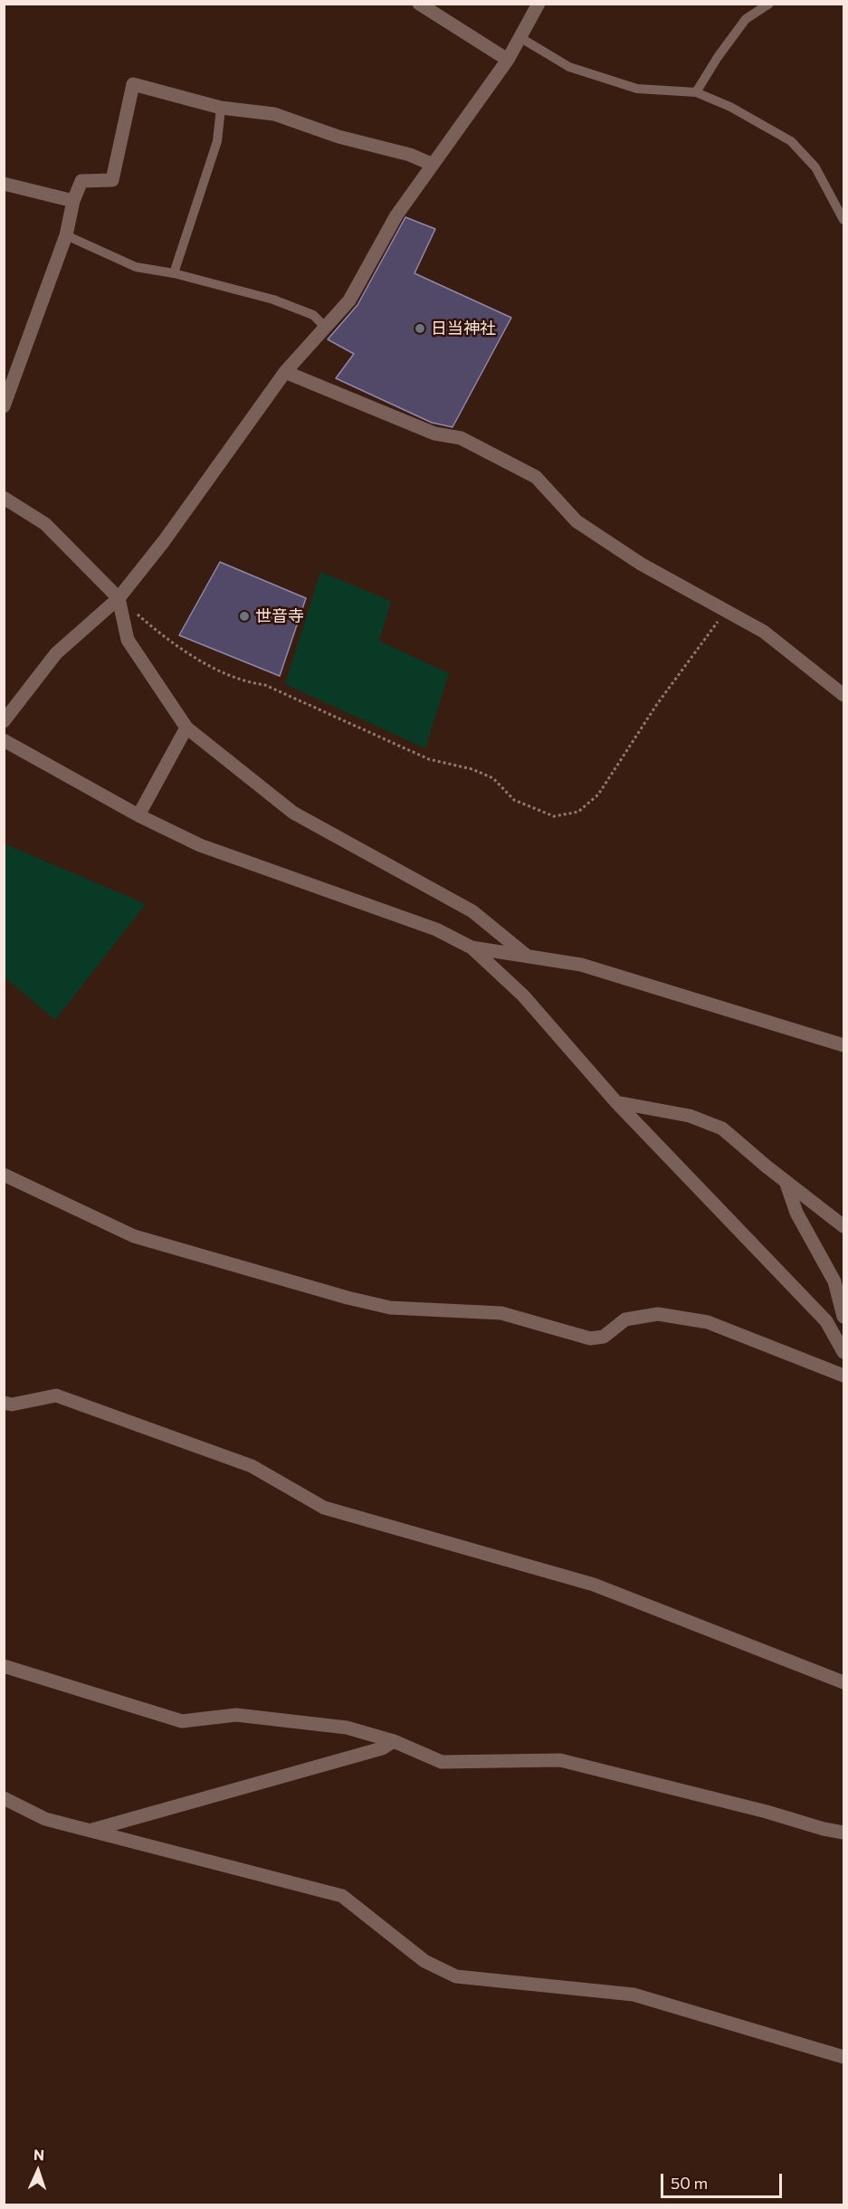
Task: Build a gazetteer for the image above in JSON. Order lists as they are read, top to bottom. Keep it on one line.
{"places":["日当神社","世音寺"],"scale_bar":"50 m","north":"top"}
